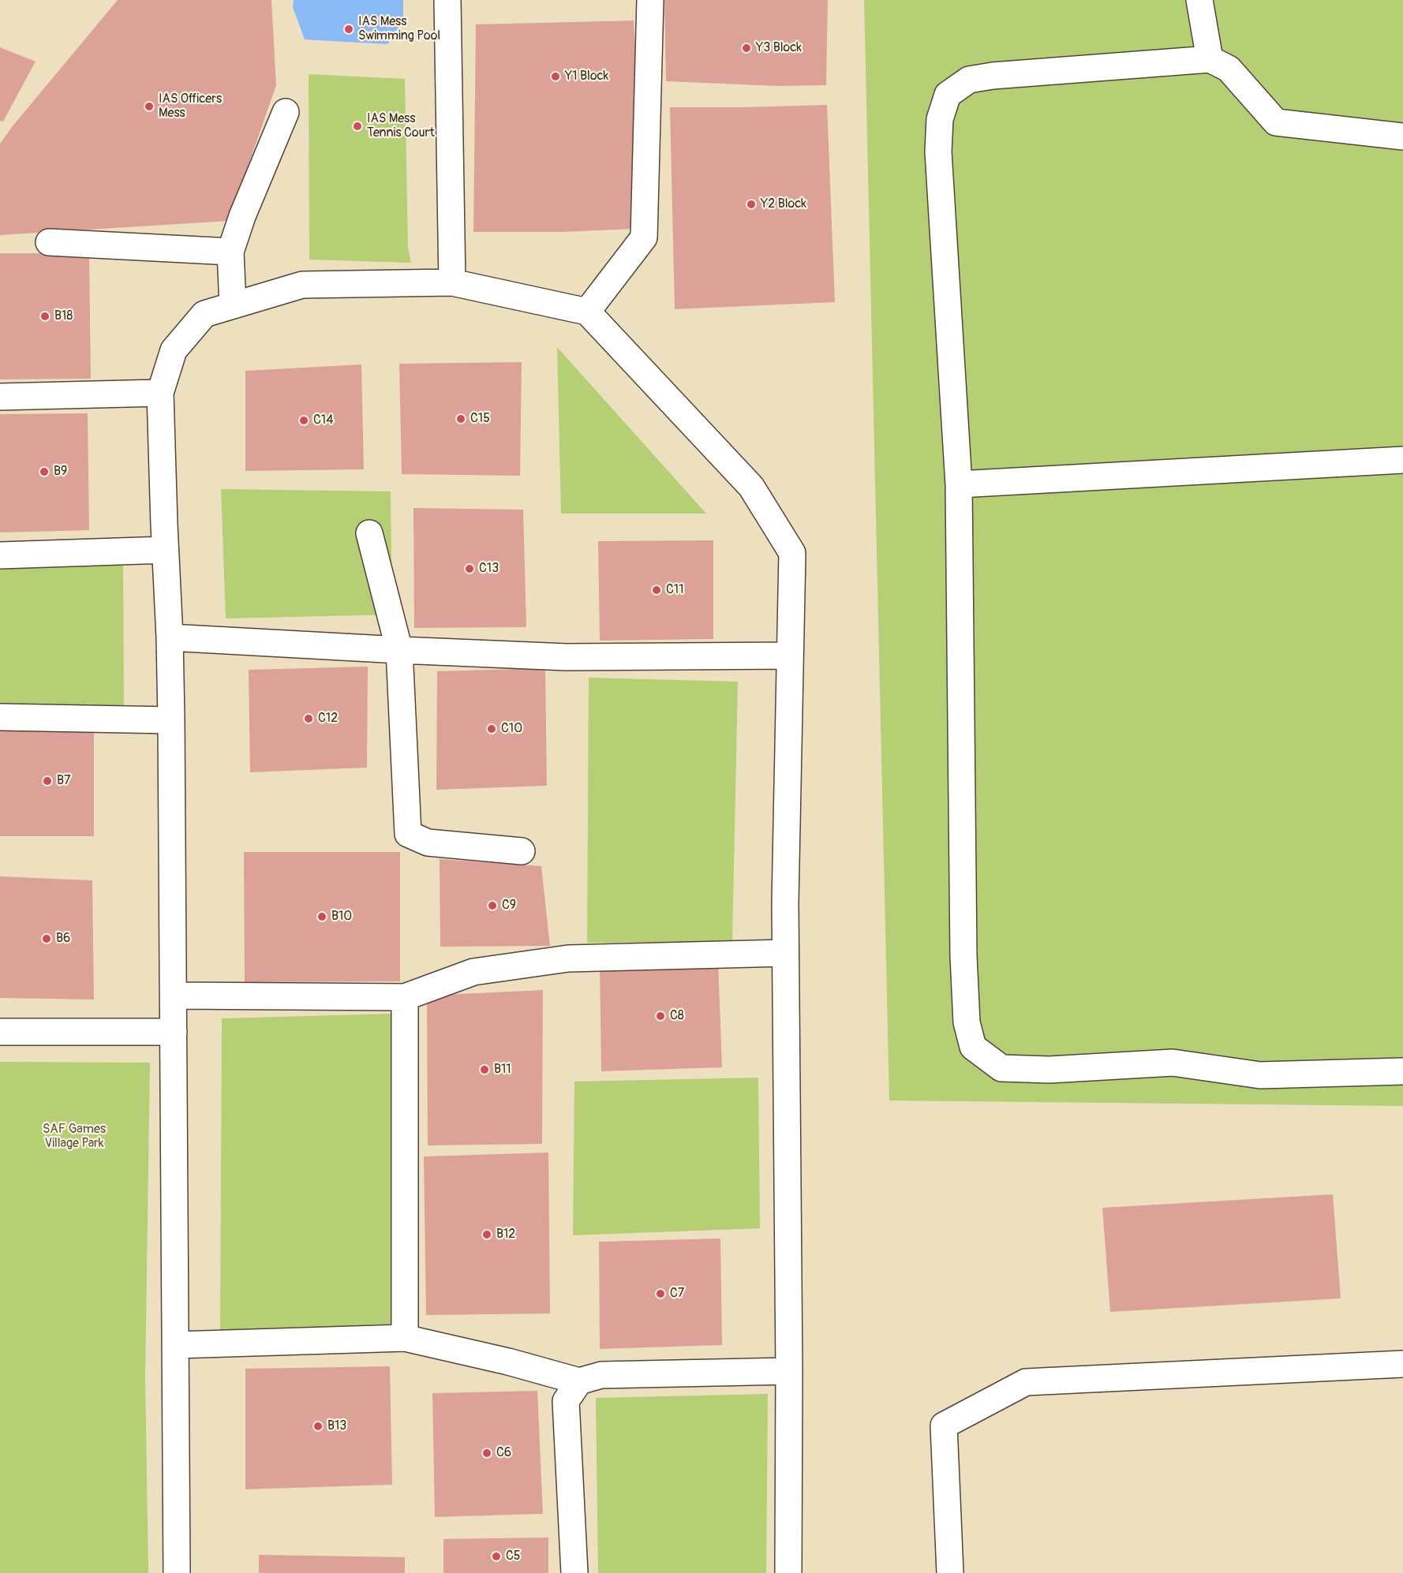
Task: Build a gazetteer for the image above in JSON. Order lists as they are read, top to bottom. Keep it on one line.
{"parks":["SAF Games Village Park"],"places":["IAS Mess Swimming Pool","Y3 Block","Y1 Block","IAS Officers Mess","IAS Mess Tennis Court","Y2 Block","B18","C15","C14","B9","C13","C11","C12","C10","B7","C9","B10","B6","C8","B11","B12","C7","B13","C6","C5"]}
